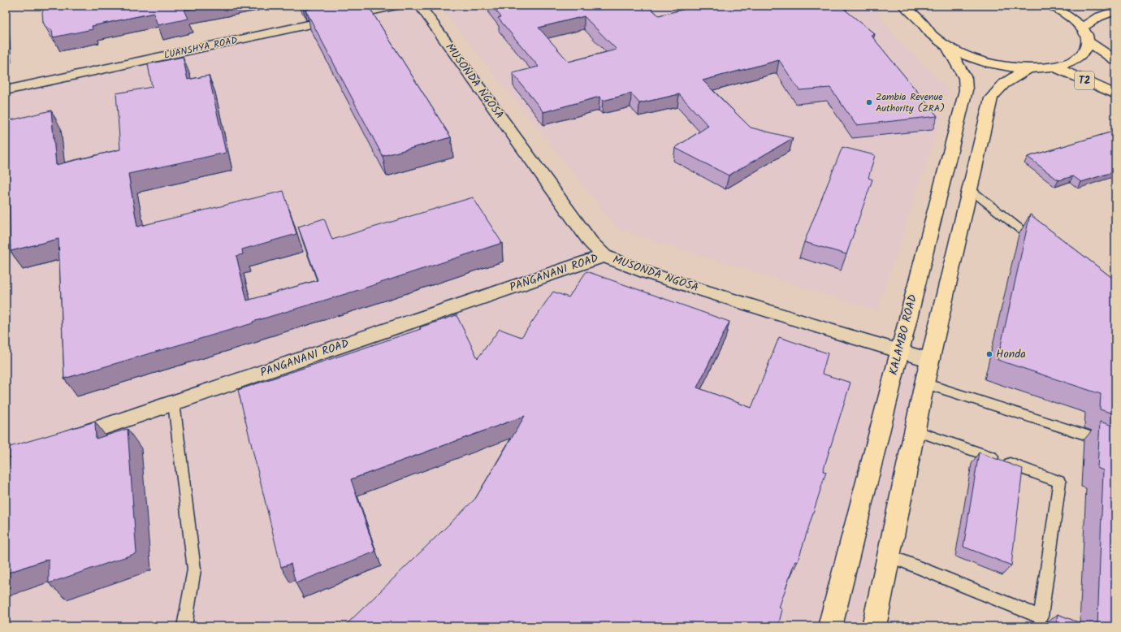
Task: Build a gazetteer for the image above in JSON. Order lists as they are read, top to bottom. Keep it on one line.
{"streets":{"main road":["T2","KALAMBO ROAD"],"street":["LUANSHYA ROAD","MUSONDA NGOSA","PANGANANI ROAD"]},"crossings":[["MUSONDA NGOSA","PANGANANI ROAD"],["MUSONDA NGOSA","KALAMBO ROAD"]],"places":["Zambia Revenue Authority (ZRA)","Honda"]}
